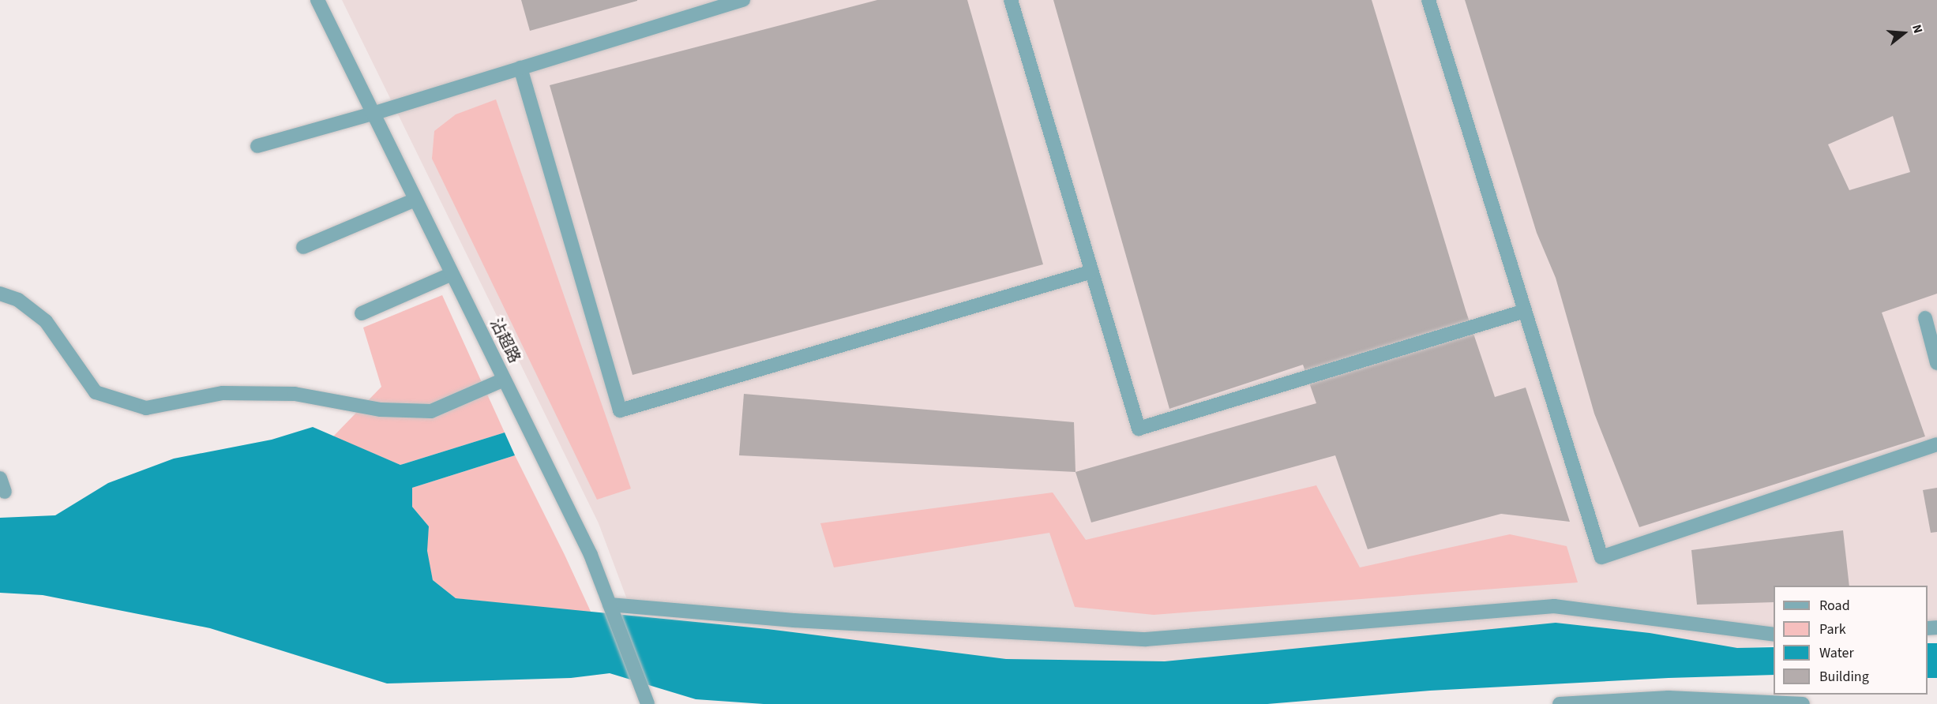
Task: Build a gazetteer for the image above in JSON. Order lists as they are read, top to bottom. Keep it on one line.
{"streets":{"street":["沾超路"]},"legend":["Road","Park","Water","Building"],"north":"right"}
